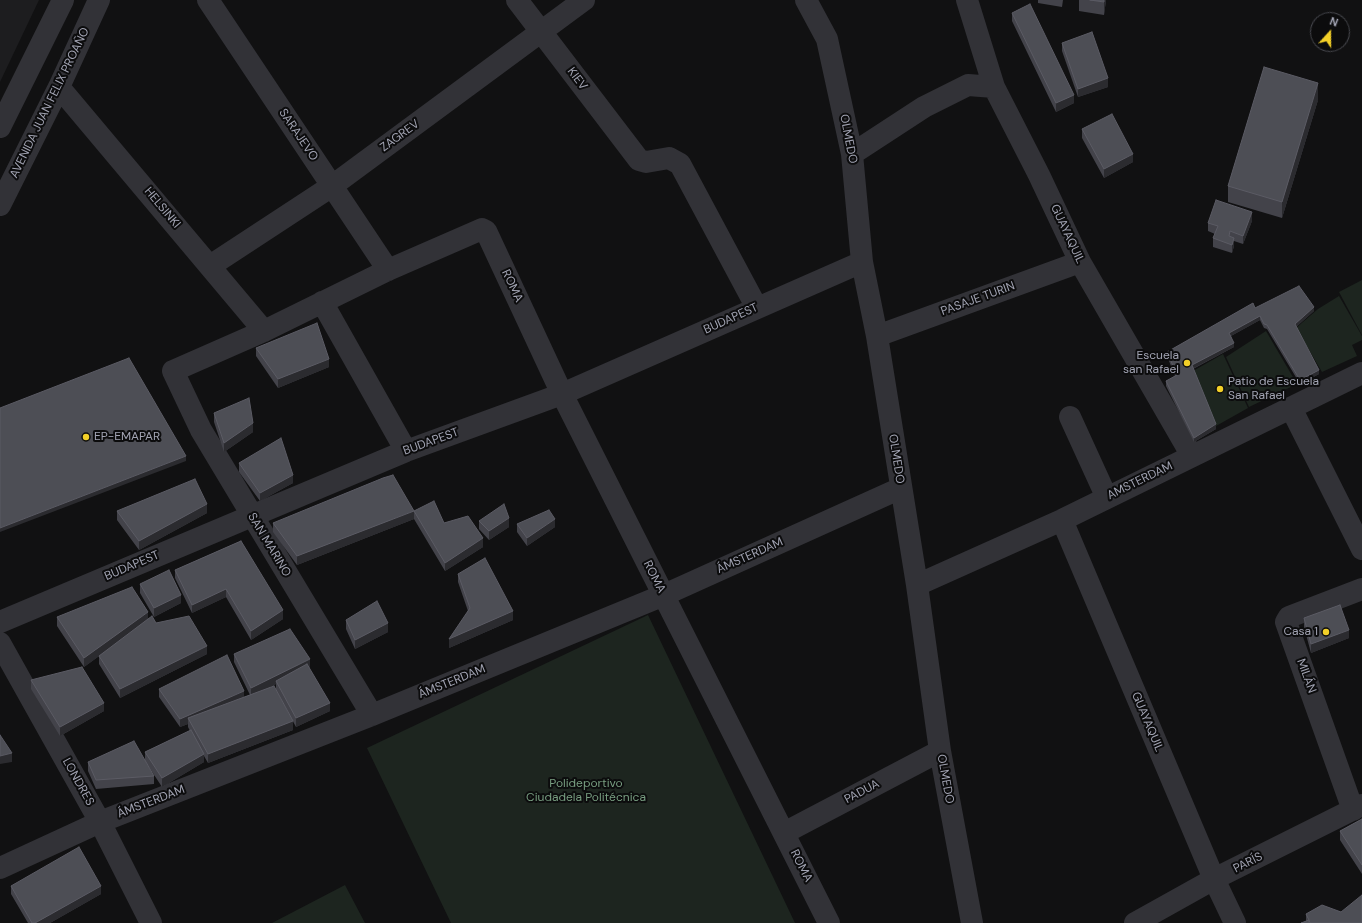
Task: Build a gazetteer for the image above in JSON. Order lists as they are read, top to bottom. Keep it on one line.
{"streets":{"street":["KIEV","AVENIDA JUAN FELIX PROAÑO","SARAJEVO","ZAGREV","OLMEDO","HELSINKI","GUAYAQUIL","ROMA","PASAJE TURIN","BUDAPEST","AMSTERDAM","SAN MARINO","ÁMSTERDAM","MILÁN","LONDRES","PADUA","PARÍS"]},"crossings":[["KIEV","ZAGREV"],["KIEV","BUDAPEST"],["AVENIDA JUAN FELIX PROAÑO","HELSINKI"],["SARAJEVO","ZAGREV"],["SARAJEVO","ROMA"],["ZAGREV","HELSINKI"],["OLMEDO","PASAJE TURIN"],["OLMEDO","BUDAPEST"],["OLMEDO","AMSTERDAM"],["OLMEDO","ÁMSTERDAM"],["OLMEDO","PADUA"],["HELSINKI","SAN MARINO"],["GUAYAQUIL","PASAJE TURIN"],["GUAYAQUIL","AMSTERDAM"],["GUAYAQUIL","PARÍS"],["ROMA","BUDAPEST"],["ROMA","ÁMSTERDAM"],["ROMA","PADUA"],["BUDAPEST","SAN MARINO"],["SAN MARINO","ÁMSTERDAM"],["ÁMSTERDAM","LONDRES"],["MILÁN","PARÍS"]],"parks":["Polideportivo Ciudadela Politécnica"],"places":["Escuela san Rafael","Patio de Escuela San Rafael","EP-EMAPAR","Casa 1"],"north":"top"}
